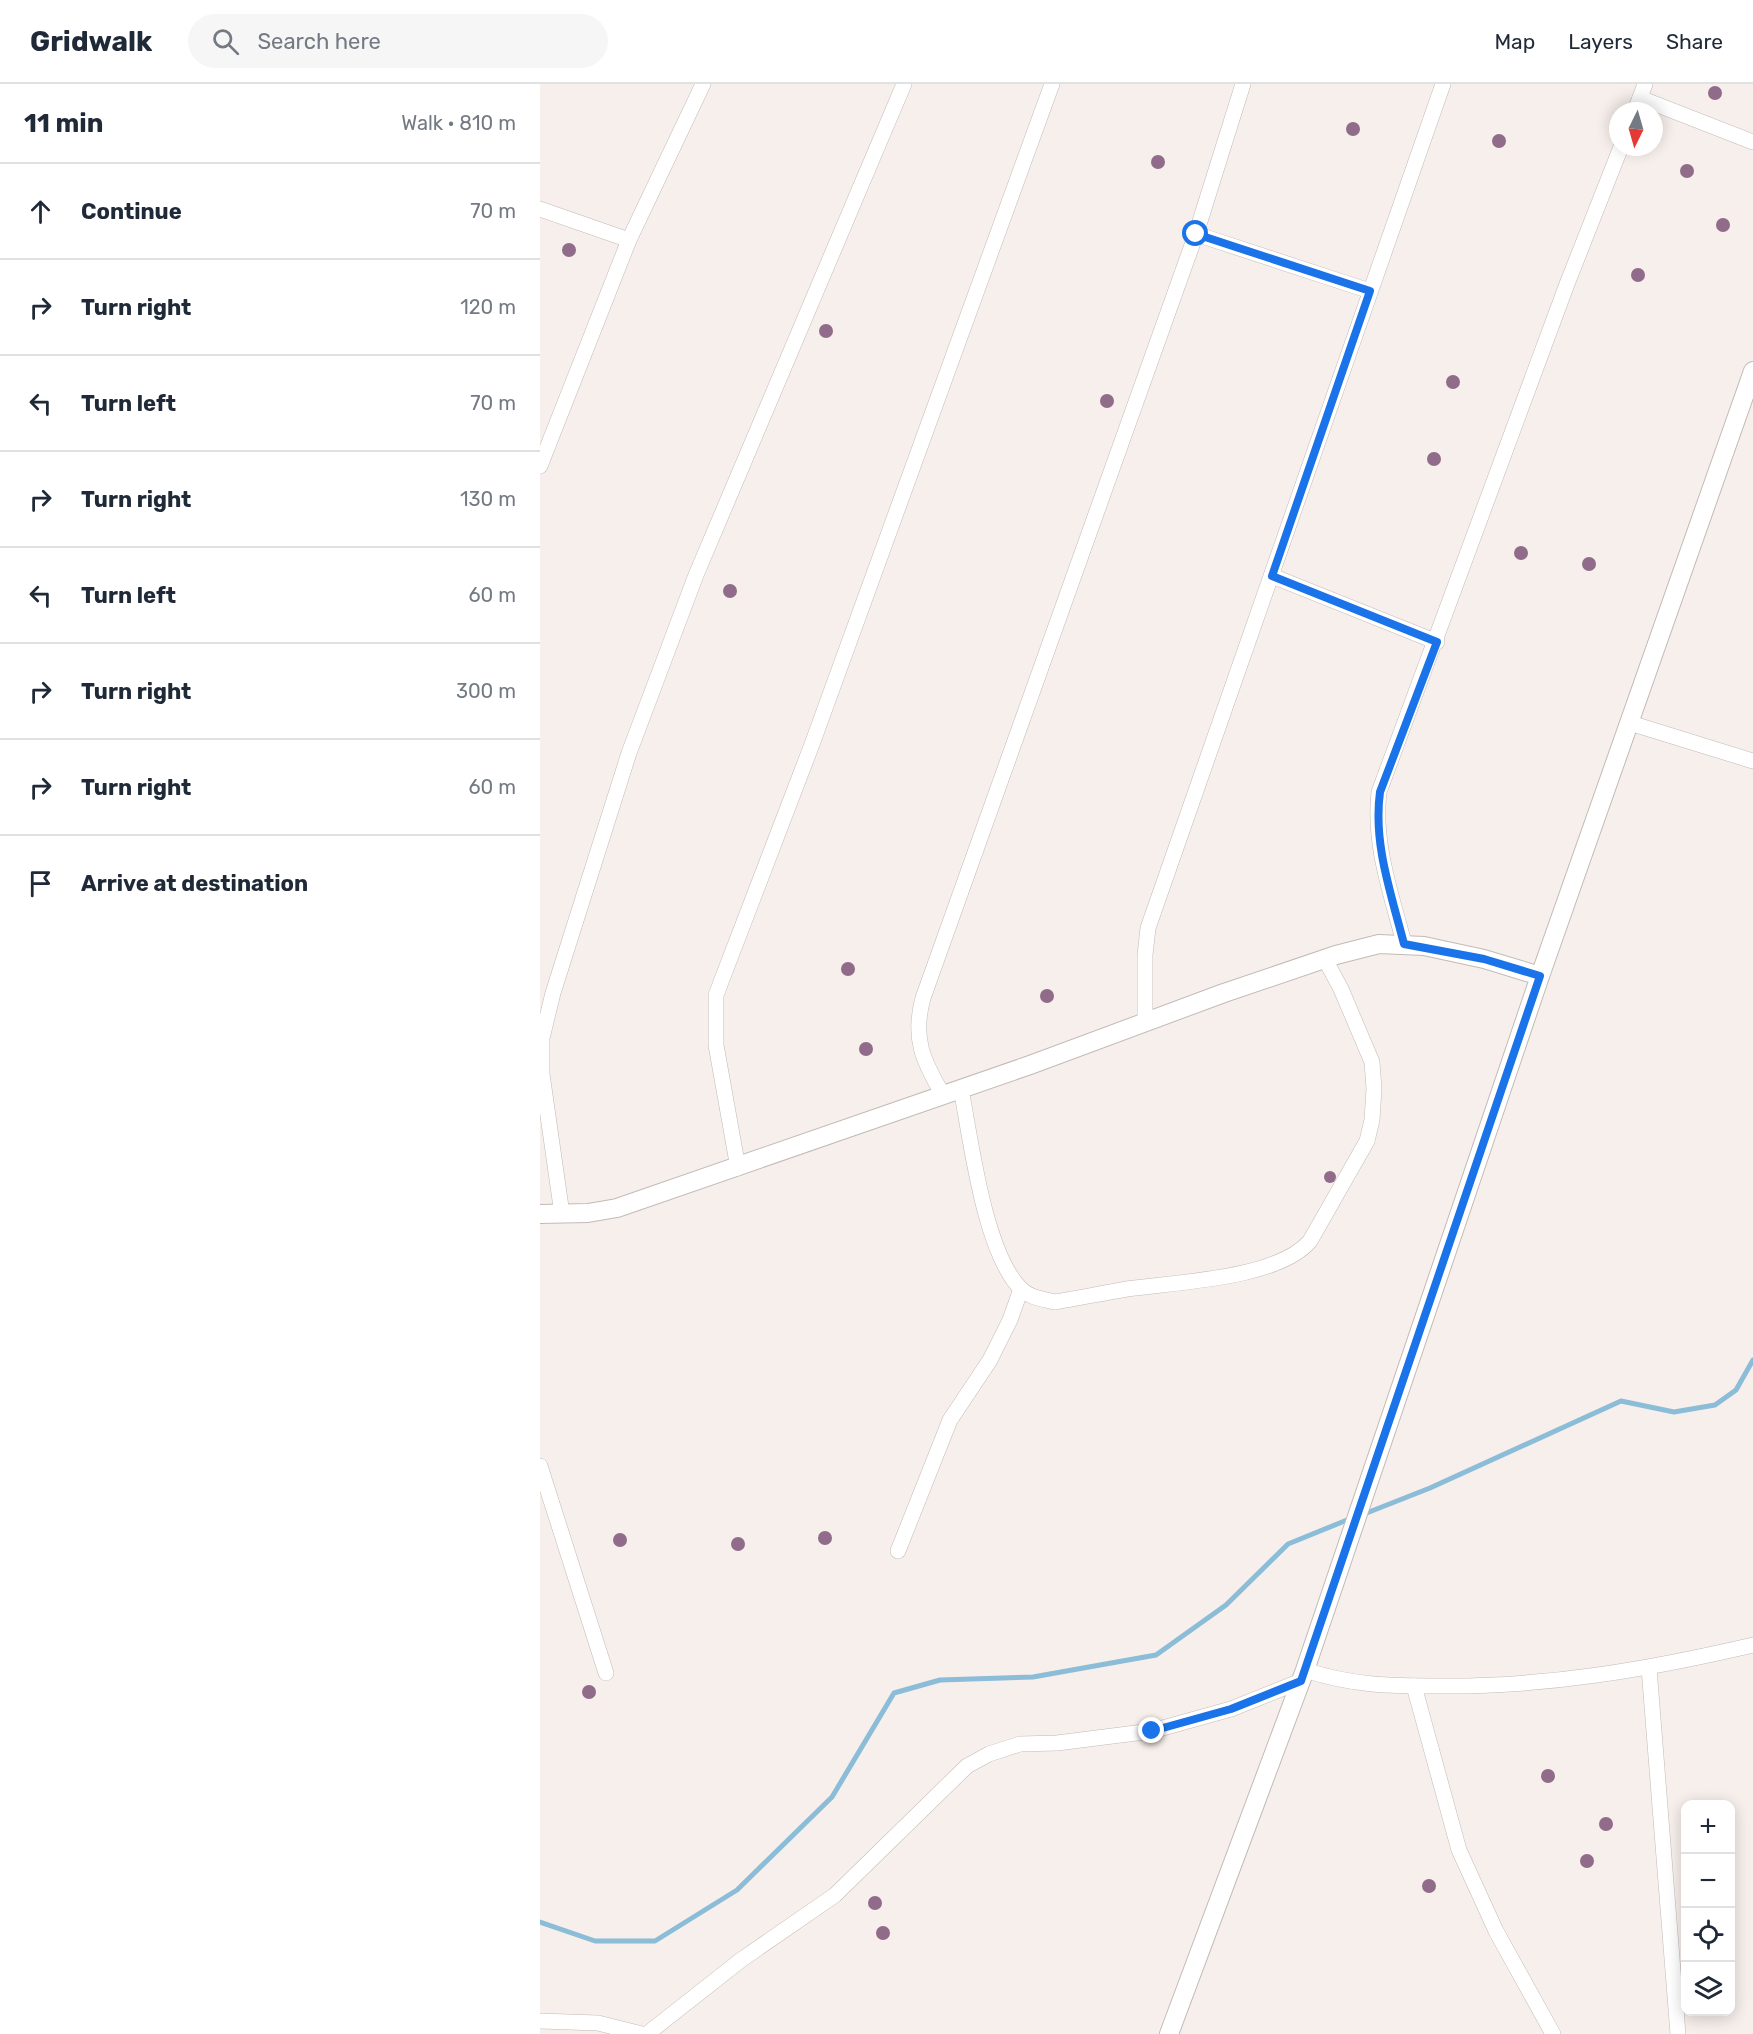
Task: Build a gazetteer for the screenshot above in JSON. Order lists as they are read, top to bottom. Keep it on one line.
{"north":"bottom","page":{"header":"Gridwalk","search":"Search here","nav":["Map","Layers","Share"],"heading":["11 min","Walk · 810 m"],"list":[["Continue","70 m"],["Turn right","120 m"],["Turn left","70 m"],["Turn right","130 m"],["Turn left","60 m"],["Turn right","300 m"],["Turn right","60 m"],"Arrive at destination"],"map_buttons":["+","−"]}}
